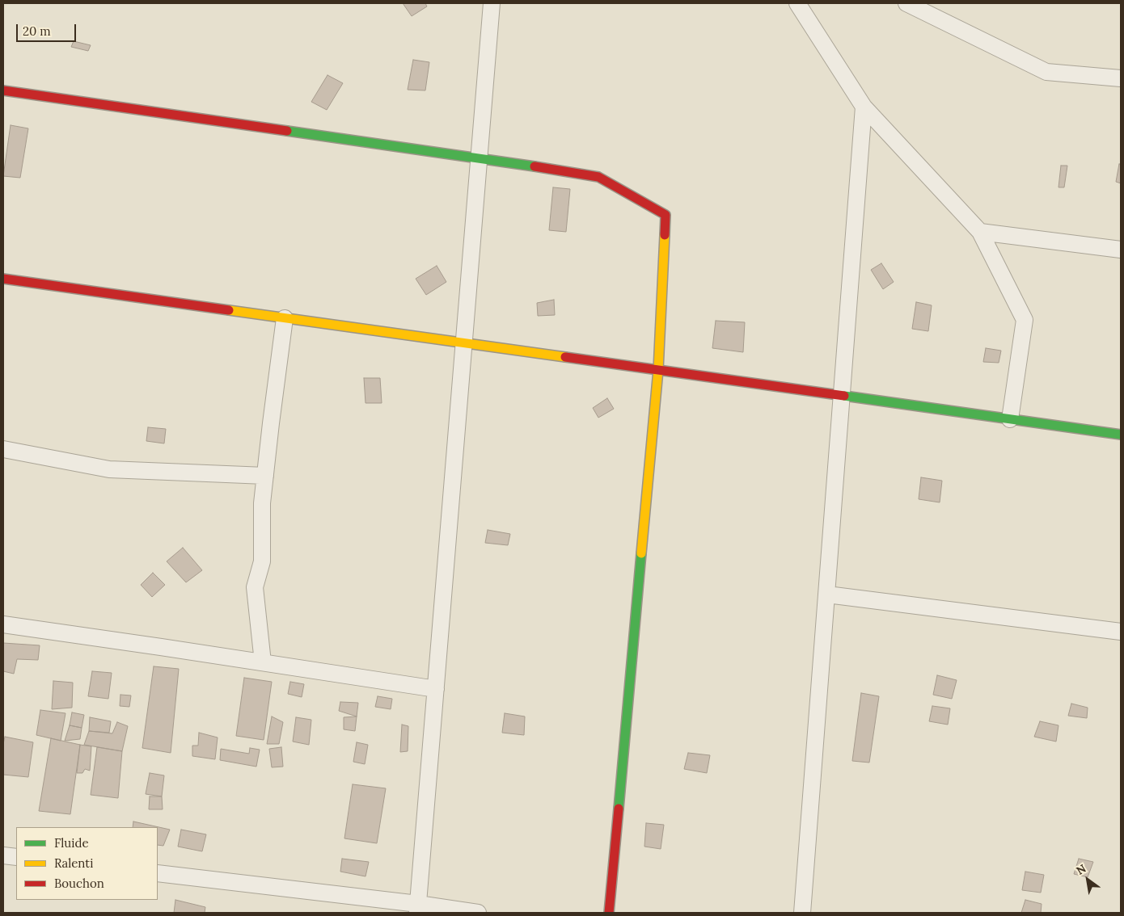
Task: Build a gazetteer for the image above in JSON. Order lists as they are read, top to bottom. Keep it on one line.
{"legend":["Fluide","Ralenti","Bouchon"],"scale_bar":"20 m","north":"top left"}
